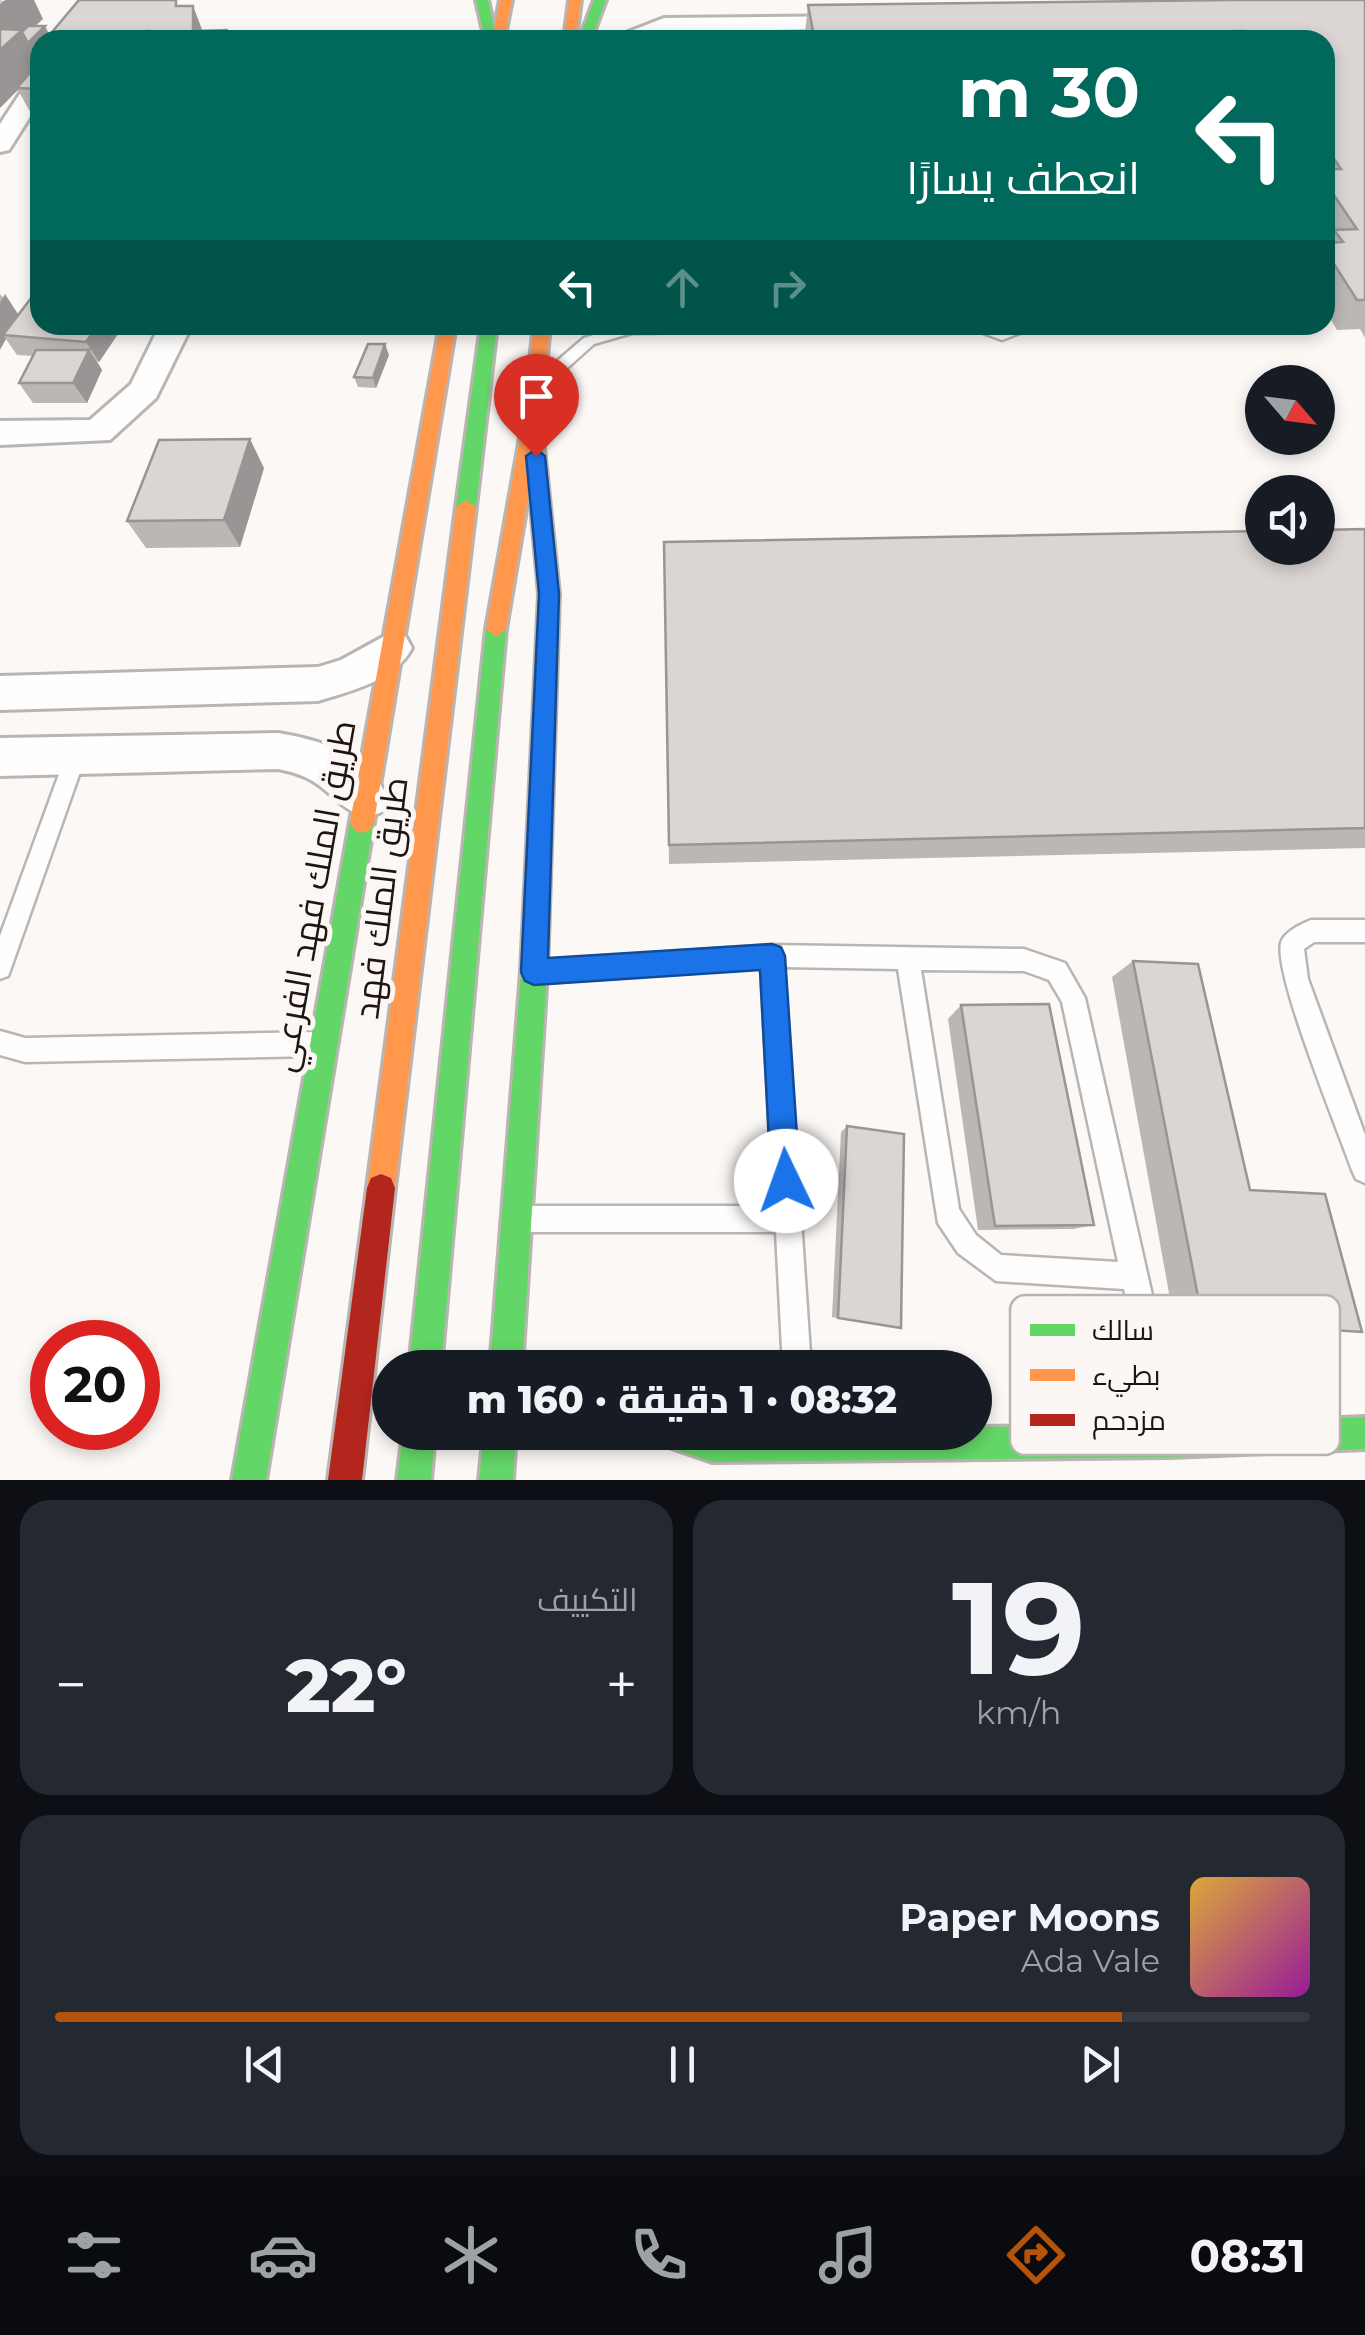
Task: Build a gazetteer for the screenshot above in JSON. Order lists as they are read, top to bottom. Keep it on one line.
{"streets":{"main road":["طريق الملك فهد الفرعي","طريق الملك فهد"]},"legend":["سالك","بطيء","مزدحم"],"north":"bottom right","page":{"turn":["30 m","انعطف يسارًا"],"limit":"20","trip":"08:32 · 1 دقيقة · 160 m","tile":[["19","km/h"],"التكييف"],"heat":["−","22°","+"],"song":["Paper Moons","Ada Vale"],"tabs":"08:31"}}
